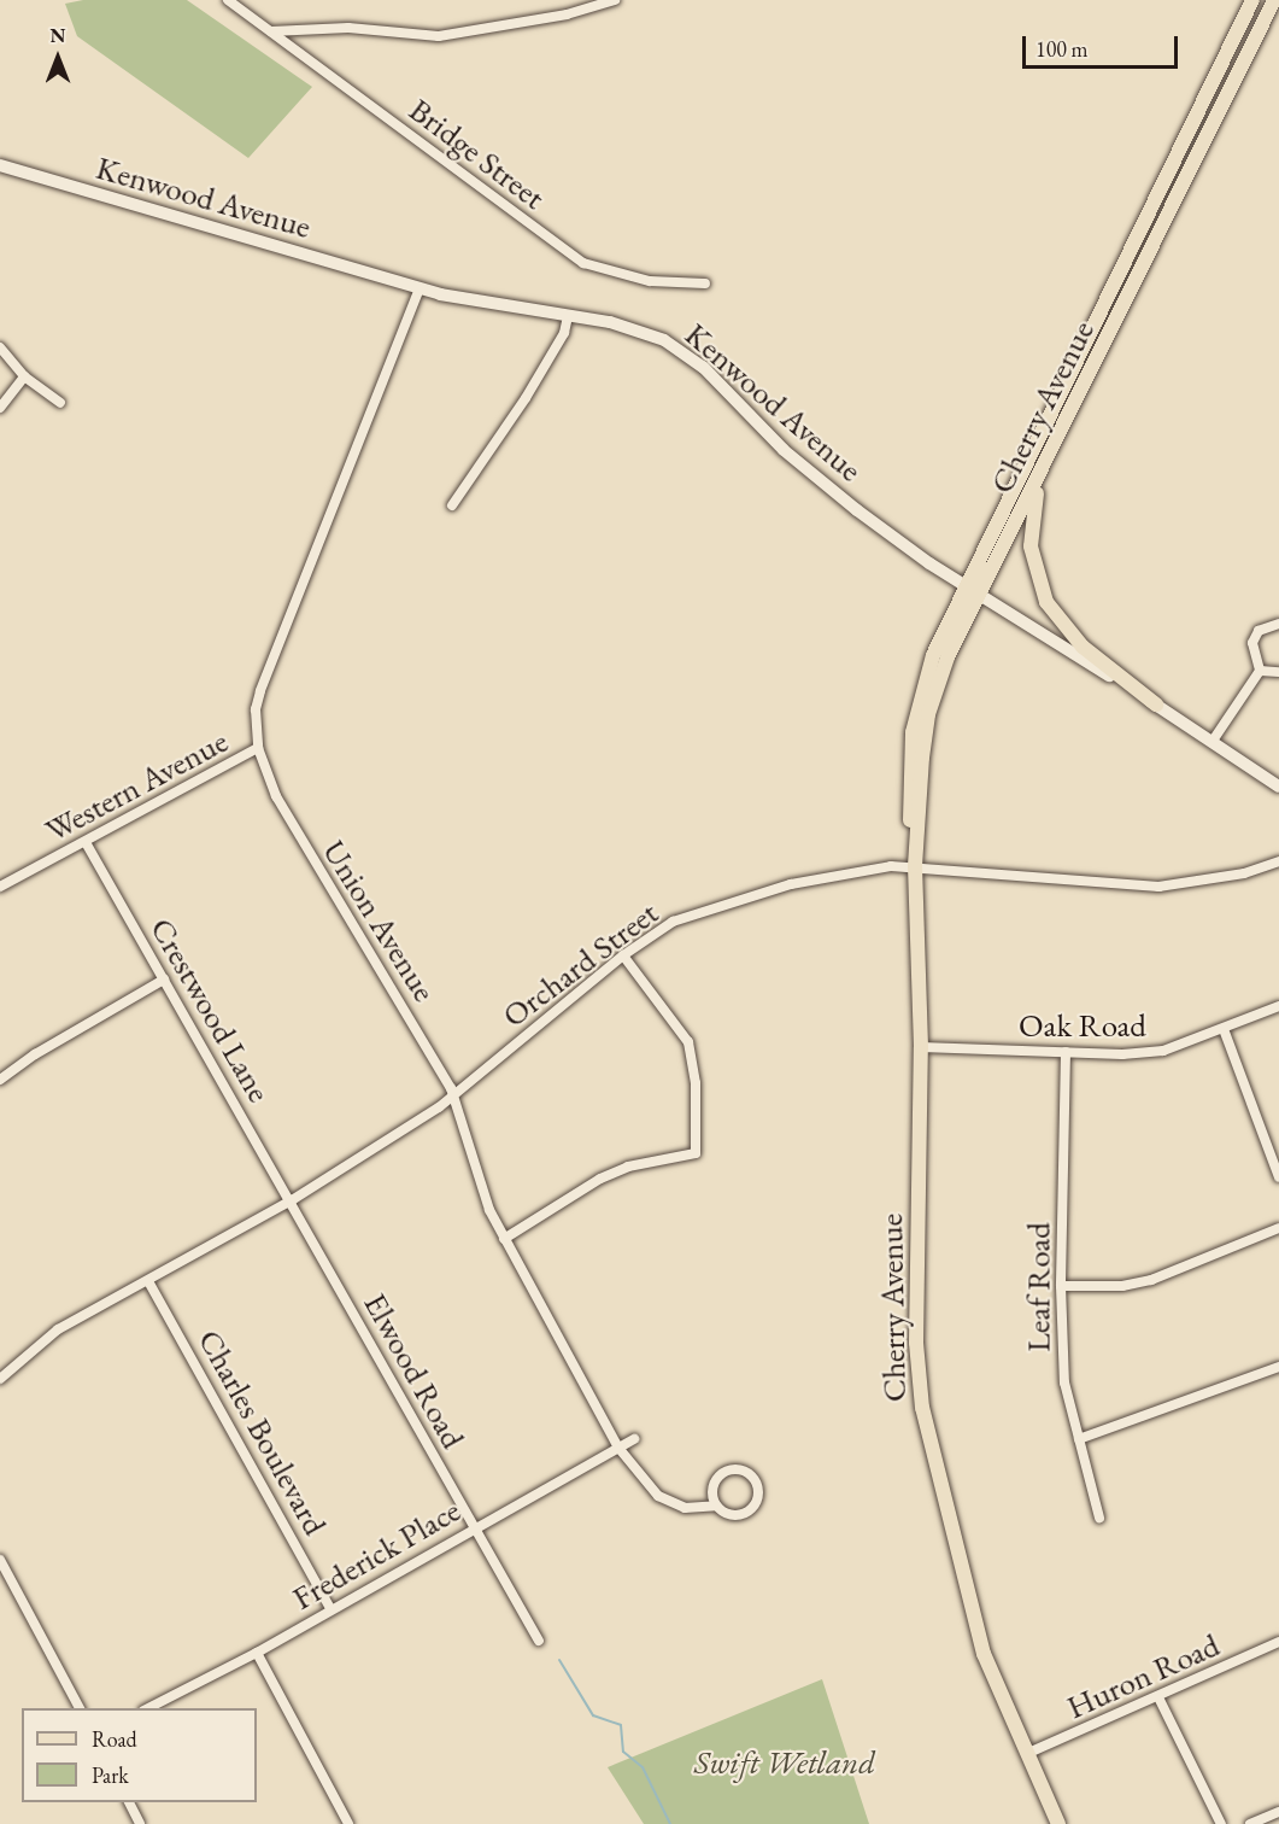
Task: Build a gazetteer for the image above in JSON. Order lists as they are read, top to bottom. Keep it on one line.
{"streets":{"main road":["Kenwood Avenue","Cherry Avenue"],"street":["Bridge Street","Western Avenue","Union Avenue","Orchard Street","Crestwood Lane","Oak Road","Leaf Road","Elwood Road","Charles Boulevard","Frederick Place","Huron Road"]},"crossings":[["Kenwood Avenue","Cherry Avenue"],["Kenwood Avenue","Union Avenue"],["Cherry Avenue","Orchard Street"],["Cherry Avenue","Oak Road"],["Cherry Avenue","Huron Road"],["Western Avenue","Union Avenue"],["Western Avenue","Crestwood Lane"],["Union Avenue","Orchard Street"],["Union Avenue","Frederick Place"],["Orchard Street","Crestwood Lane"],["Orchard Street","Elwood Road"],["Orchard Street","Charles Boulevard"],["Crestwood Lane","Elwood Road"],["Oak Road","Leaf Road"],["Elwood Road","Frederick Place"],["Charles Boulevard","Frederick Place"]],"parks":["Swift Wetland"],"legend":["Road","Park"],"scale_bar":"100 m","north":"top"}
